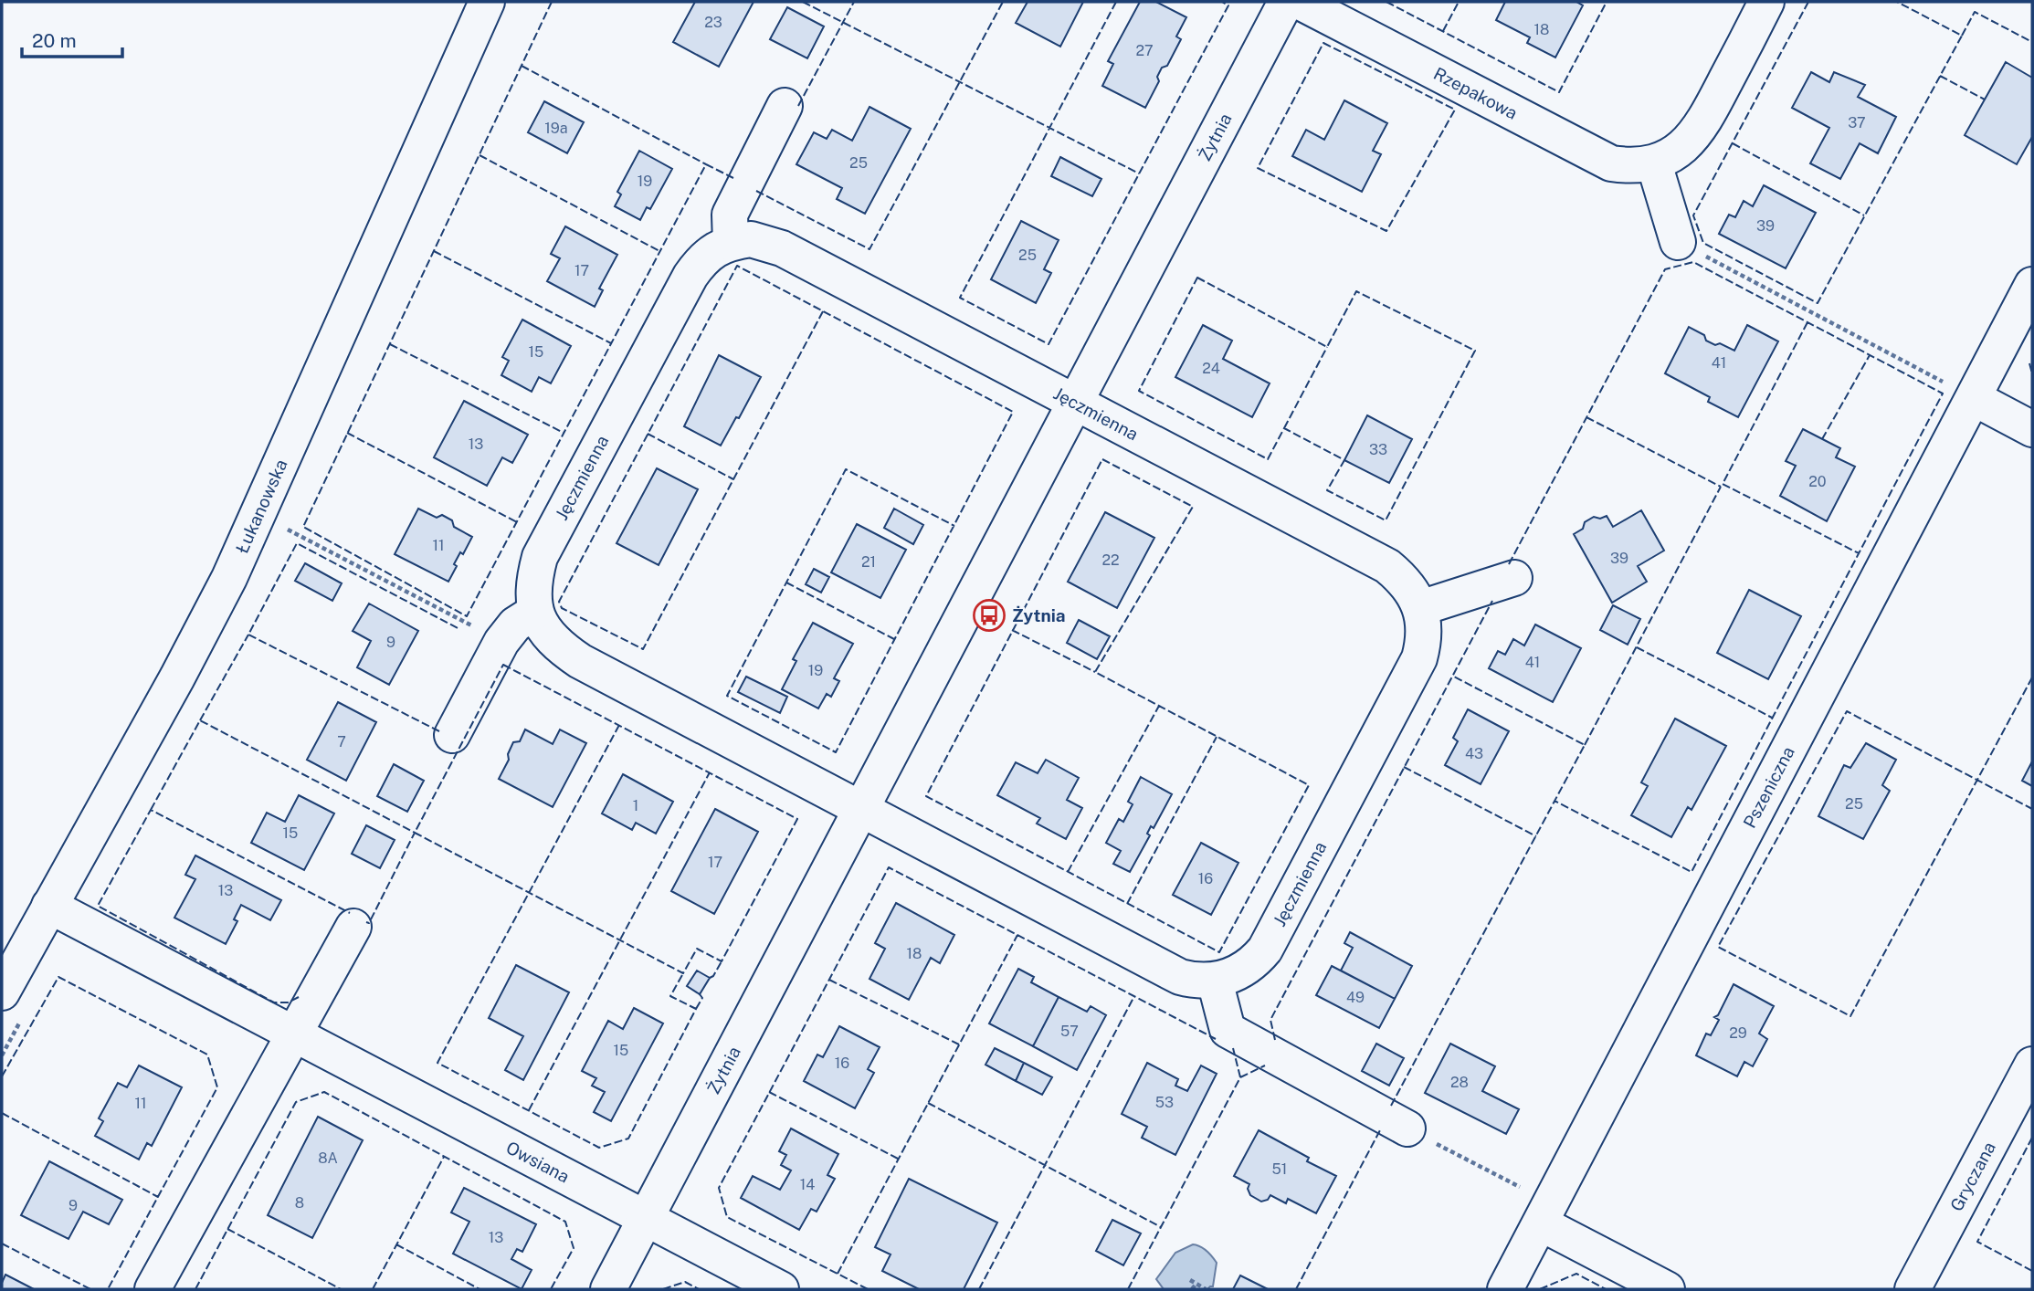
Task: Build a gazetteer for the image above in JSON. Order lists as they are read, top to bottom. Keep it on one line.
{"streets":{"street":["Rzepakowa","Żytnia","Jęczmienna","Łukanowska","Pszeniczna","Owsiana","Gryczana"]},"crossings":[["Żytnia","Jęczmienna"],["Żytnia","Owsiana"],["Łukanowska","Owsiana"]],"places":{"bus stop":["Żytnia"]},"house_numbers":["23","18","27","37","19a","25","19","39","25","17","15","41","24","13","33","20","11","39","22","21","9","41","19","7","43","25","1","15","17","16","13","18","49","57","29","15","16","28","53","11","8A","51","14","8","9","13"],"scale_bar":"20 m"}
